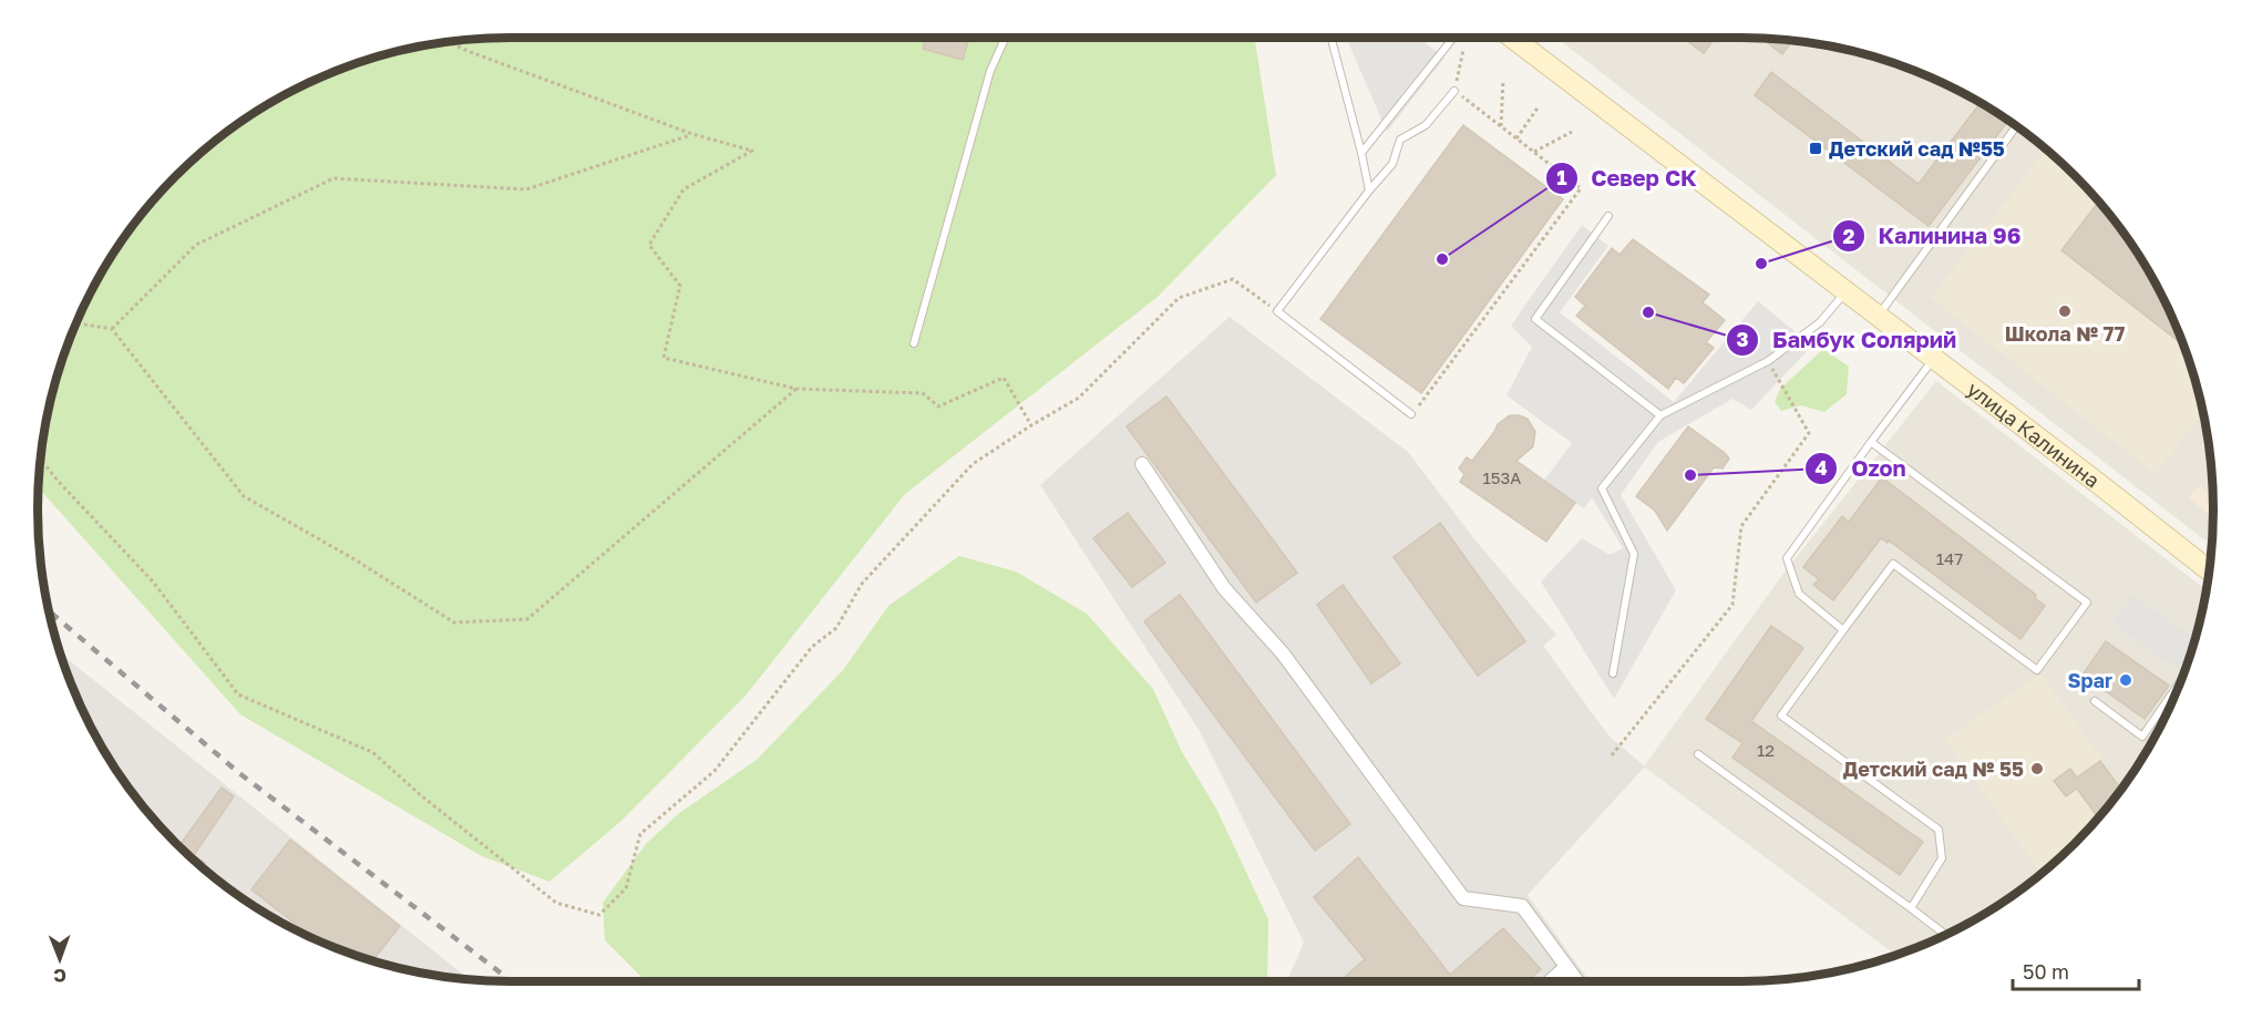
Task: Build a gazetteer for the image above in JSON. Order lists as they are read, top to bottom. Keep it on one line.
{"streets":{"main road":["улица Калинина"]},"places":{"transit":["Детский сад №55"],"other":["Север СК","Калинина 96","Школа № 77","Бамбук Солярий","Ozon","Spar","Детский сад № 55"]},"house_numbers":["153А","147","12"],"scale_bar":"50 m","north":"bottom"}
